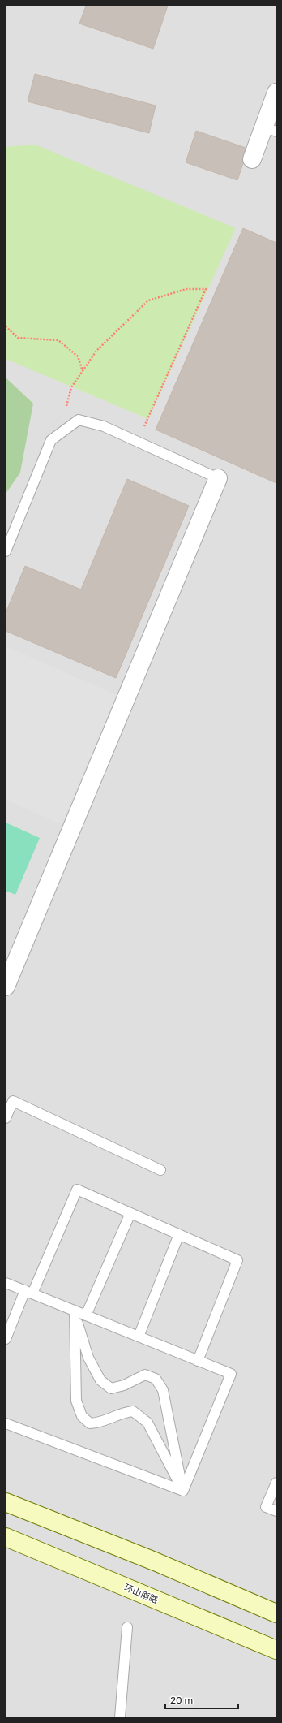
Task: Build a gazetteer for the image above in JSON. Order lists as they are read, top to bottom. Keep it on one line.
{"streets":{"main road":["环山南路"]},"scale_bar":"20 m"}
